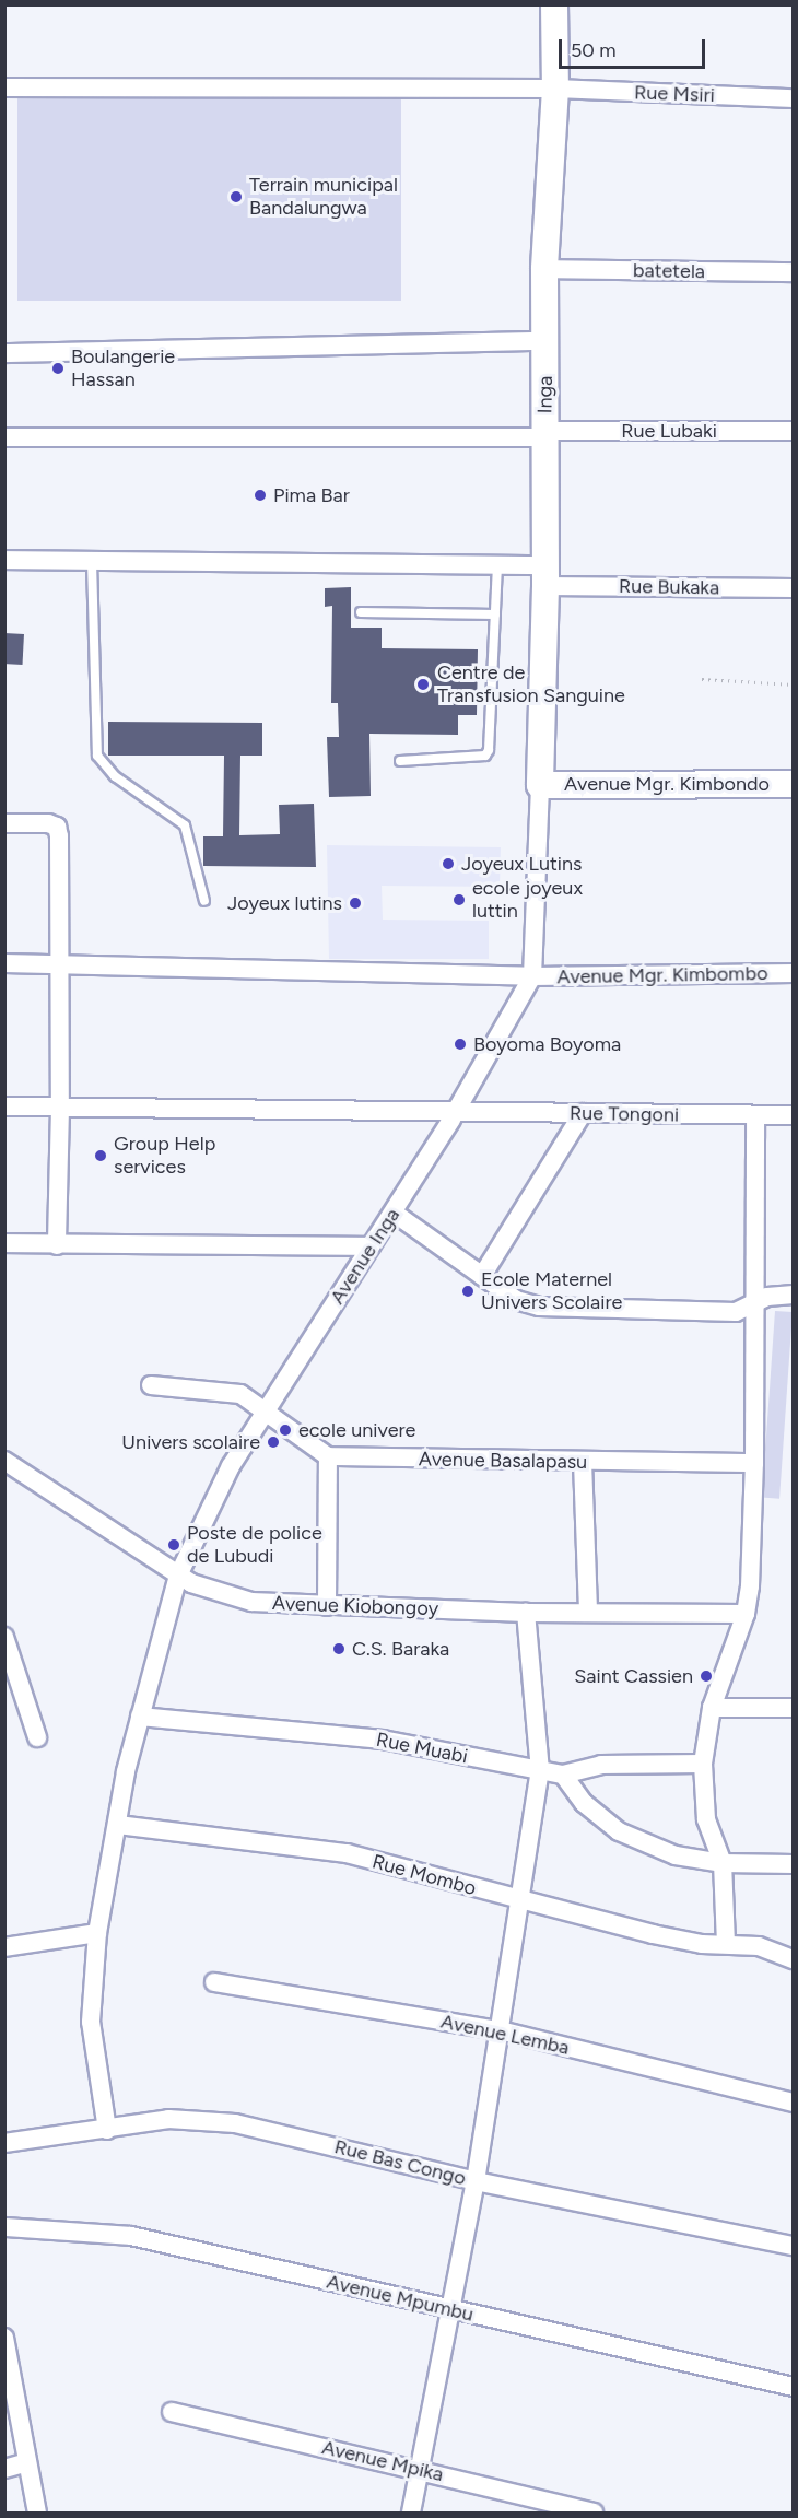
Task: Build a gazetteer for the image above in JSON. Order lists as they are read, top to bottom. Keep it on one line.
{"streets":{"street":["Rue Msiri","batetela","Inga","Rue Lubaki","Rue Bukaka","Avenue Mgr. Kimbondo","Avenue Mgr. Kimbombo","Rue Tongoni","Avenue Inga","Avenue Basalapasu","Avenue Kiobongoy","Rue Muabi","Rue Mombo","Avenue Lemba","Rue Bas Congo","Avenue Mpumbu","Avenue Mpika"]},"crossings":[["Rue Msiri","Inga"],["batetela","Inga"],["Inga","Rue Lubaki"],["Inga","Rue Bukaka"],["Inga","Avenue Mgr. Kimbondo"],["Inga","Avenue Inga"],["Avenue Mgr. Kimbondo","Avenue Inga"],["Avenue Mgr. Kimbombo","Avenue Inga"],["Rue Tongoni","Avenue Inga"],["Avenue Inga","Avenue Kiobongoy"],["Avenue Inga","Rue Muabi"],["Avenue Inga","Rue Mombo"],["Avenue Inga","Rue Bas Congo"]],"places":["Terrain municipal Bandalungwa","Boulangerie Hassan","Pima Bar","Centre de Transfusion Sanguine","Joyeux Lutins","ecole joyeux luttin","Joyeux lutins","Boyoma Boyoma","Group Help services","Ecole Maternel Univers Scolaire","ecole univere","Univers scolaire","Poste de police de Lubudi","C.S. Baraka","Saint Cassien"],"scale_bar":"50 m"}
